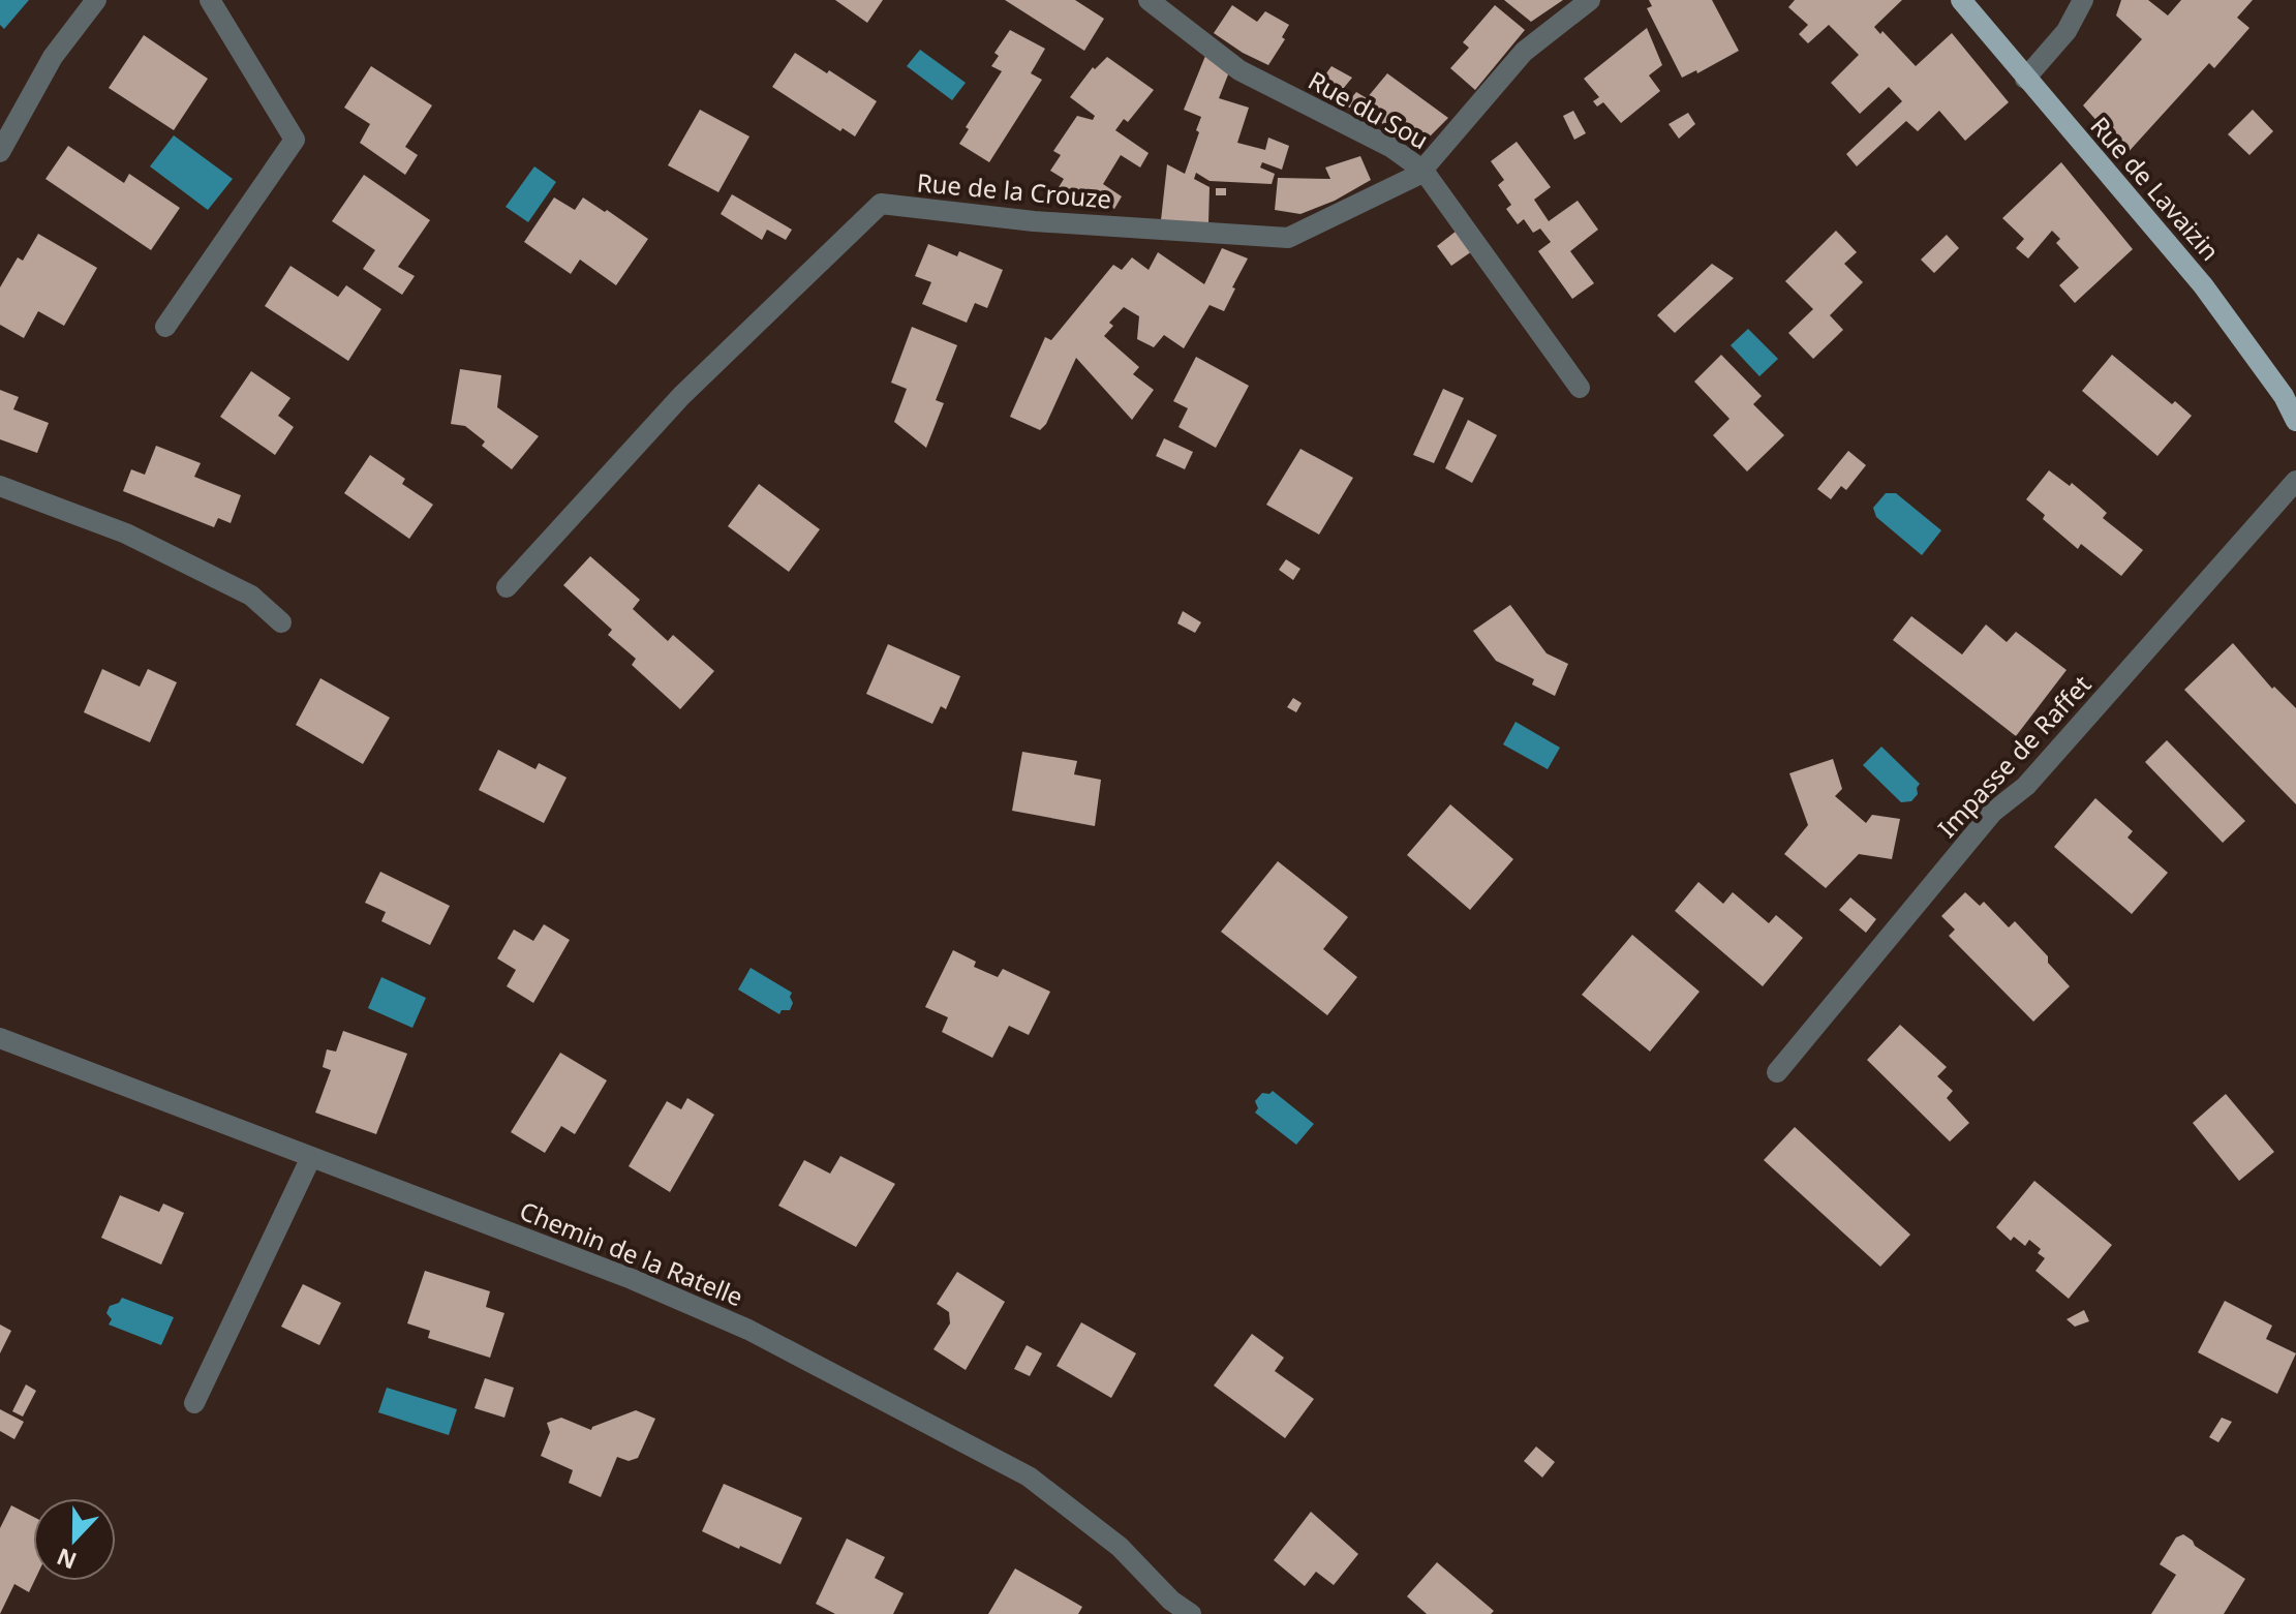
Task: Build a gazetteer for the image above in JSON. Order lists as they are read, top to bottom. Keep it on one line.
{"streets":{"main road":["Rue de Lavaizin"],"street":["Rue du Sou","Rue de la Crouze","Impasse de Raffet","Chemin de la Ratelle"]},"crossings":[["Rue du Sou","Rue de la Crouze"]],"north":"bottom"}
